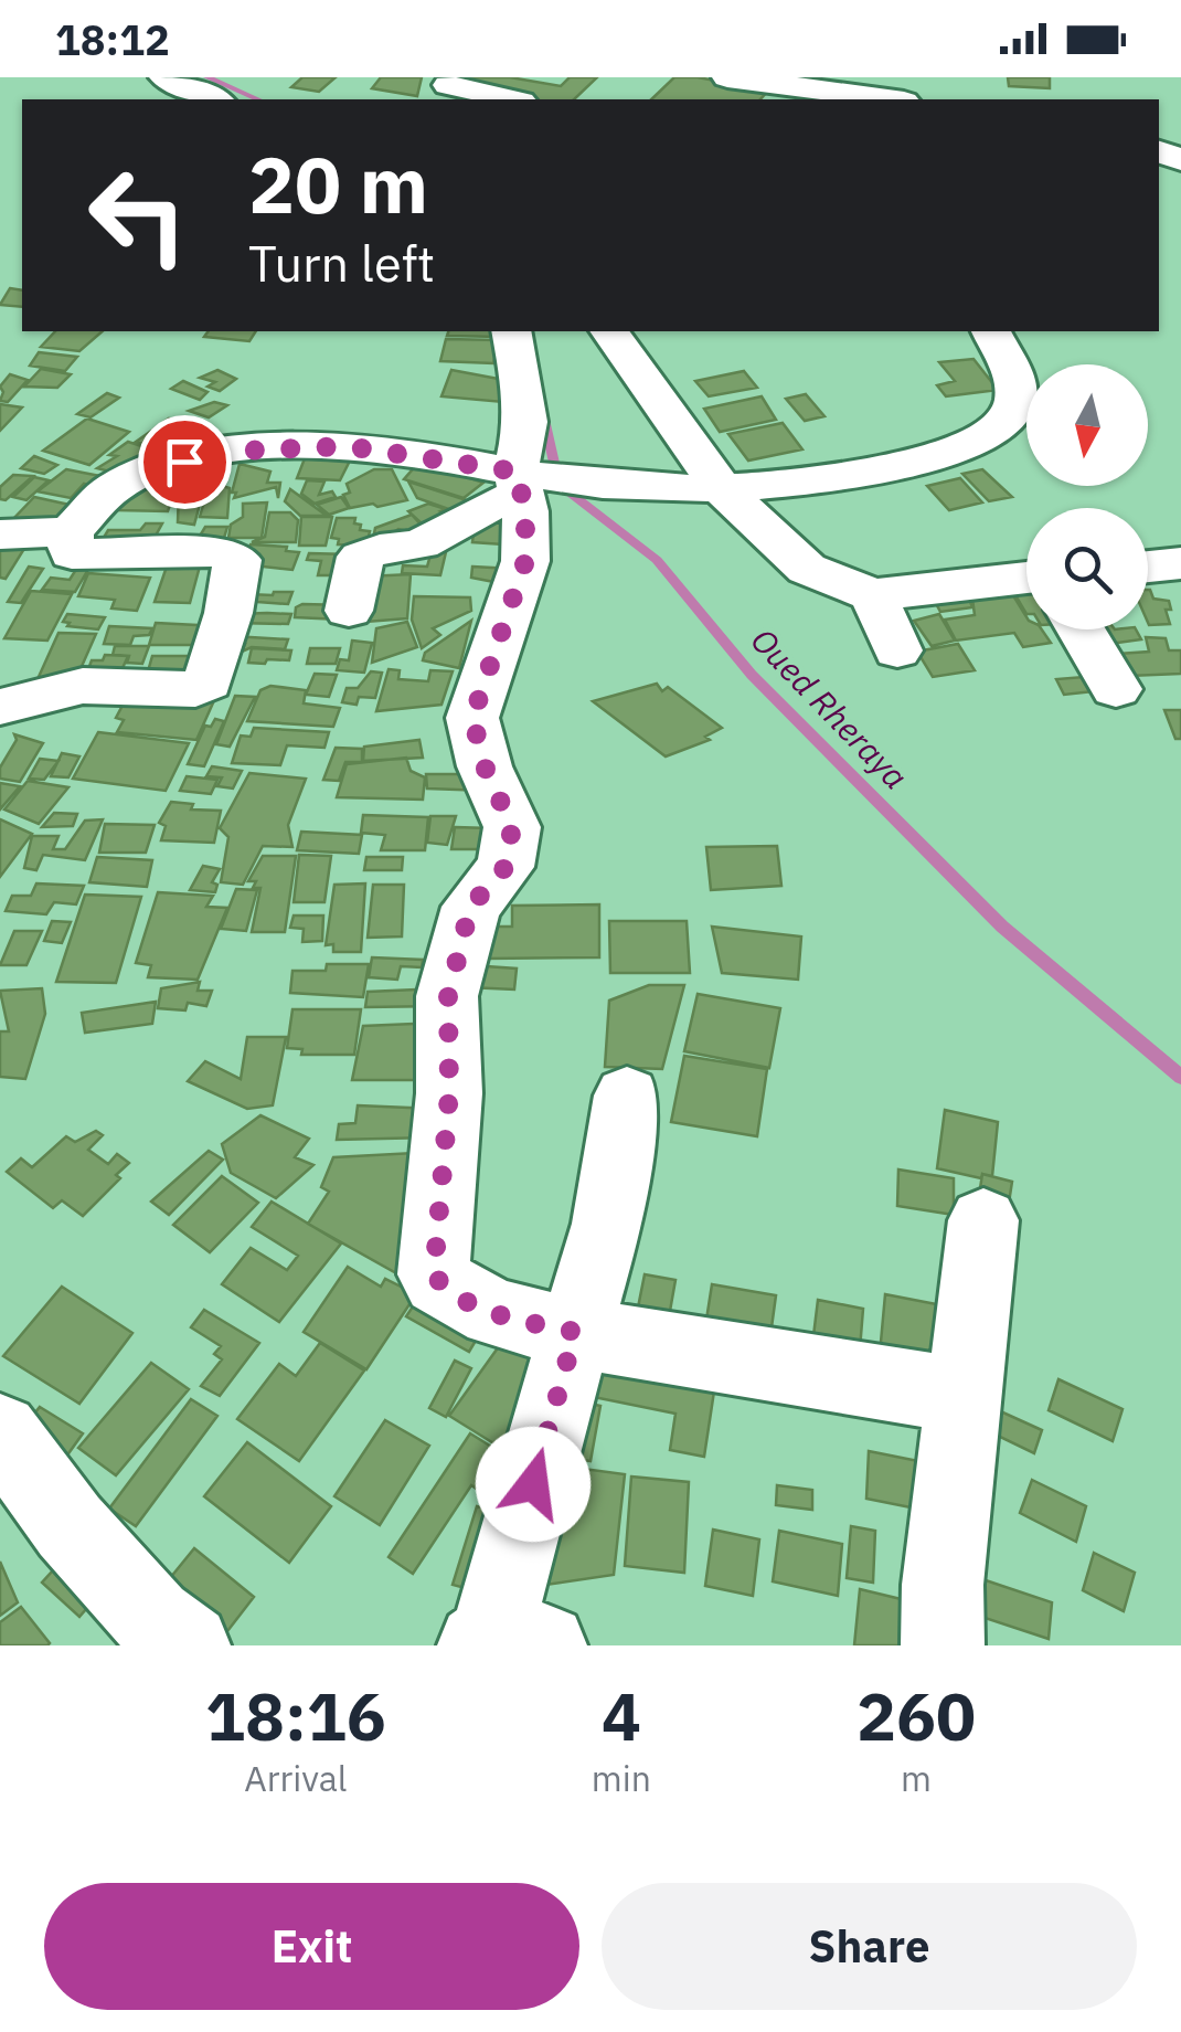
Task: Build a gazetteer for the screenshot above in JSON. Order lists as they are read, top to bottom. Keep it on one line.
{"water":["Oued Rheraya"],"north":"bottom","page":{"status":"18:12","turn":["20 m","Turn left"],"eta":["18:16","Arrival","4","min","260","m"],"buttons":["Exit","Share"]}}
